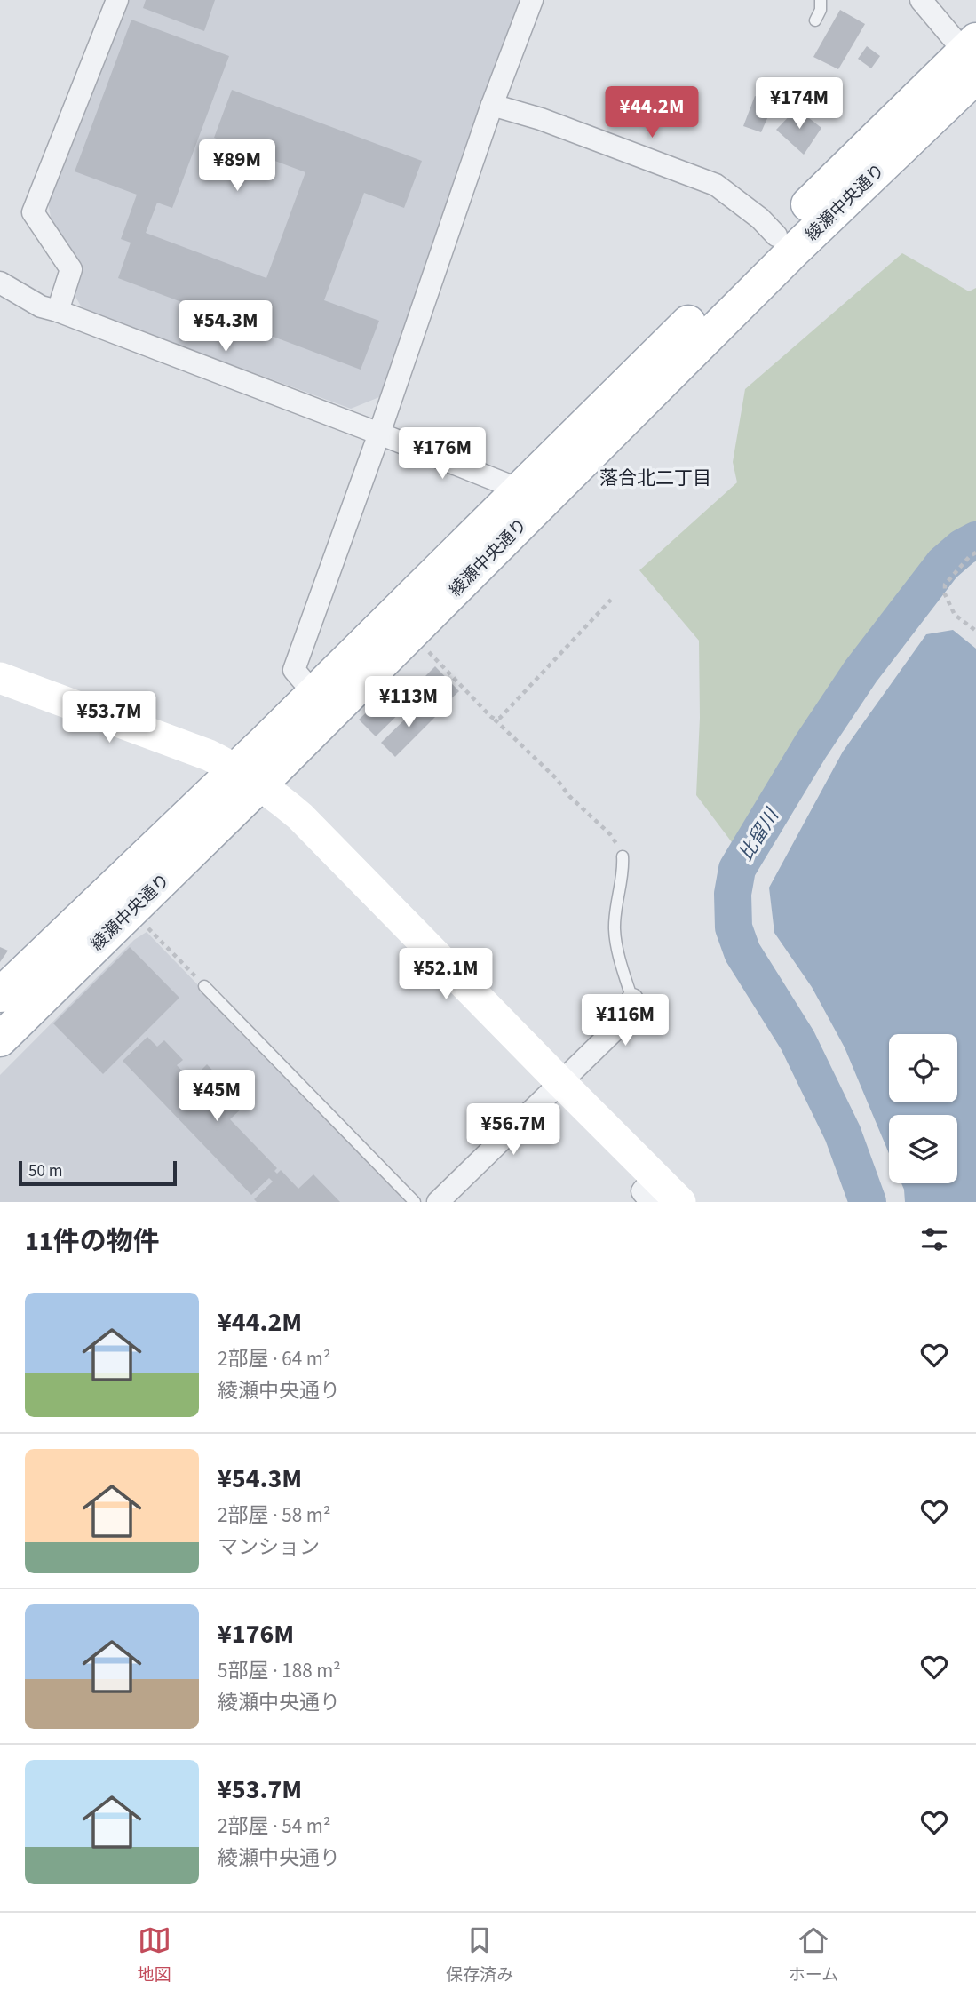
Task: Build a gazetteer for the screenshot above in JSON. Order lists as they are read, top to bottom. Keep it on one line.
{"streets":{"main road":["綾瀬中央通り"]},"districts":["落合北二丁目"],"water":["比留川"],"scale_bar":"50 m","page":{"price":["¥174M","¥44.2M","¥89M","¥54.3M","¥176M","¥113M","¥53.7M","¥52.1M","¥116M","¥45M","¥56.7M"],"scale":"50 m","heading":"11件の物件","list":[{"name":"¥44.2M","note":"2部屋 · 64 m² · 綾瀬中央通り"},{"name":"¥54.3M","note":"2部屋 · 58 m² · マンション"},{"name":"¥176M","note":"5部屋 · 188 m² · 綾瀬中央通り"},{"name":"¥53.7M","note":"2部屋 · 54 m² · 綾瀬中央通り"}],"tabs":["地図","保存済み","ホーム"]}}
